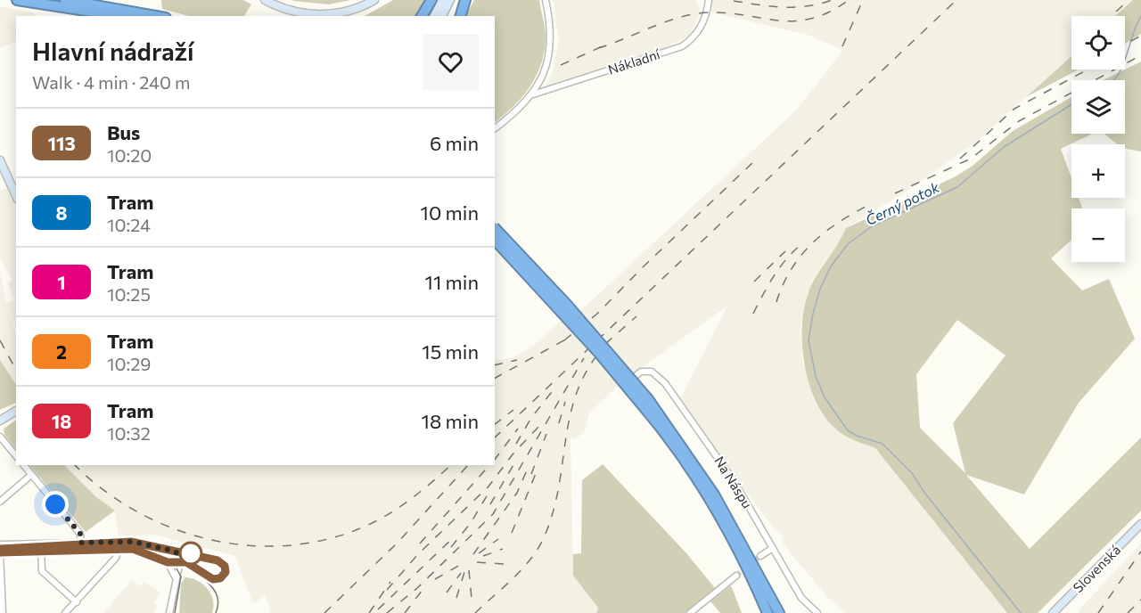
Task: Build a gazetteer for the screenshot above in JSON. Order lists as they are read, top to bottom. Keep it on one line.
{"streets":{"street":["Nákladní","Na Náspu","Slovenská"]},"water":["Černý potok"],"lines":["bus line 113"],"page":{"map_buttons":["+","−"],"heading":["Hlavní nádraží","Walk · 4 min · 240 m"],"list":[{"mark":"113","name":"Bus","note":"10:20","value":"6 min"},{"mark":"8","name":"Tram","note":"10:24","value":"10 min"},{"mark":"1","name":"Tram","note":"10:25","value":"11 min"},{"mark":"2","name":"Tram","note":"10:29","value":"15 min"},{"mark":"18","name":"Tram","note":"10:32","value":"18 min"}]}}
